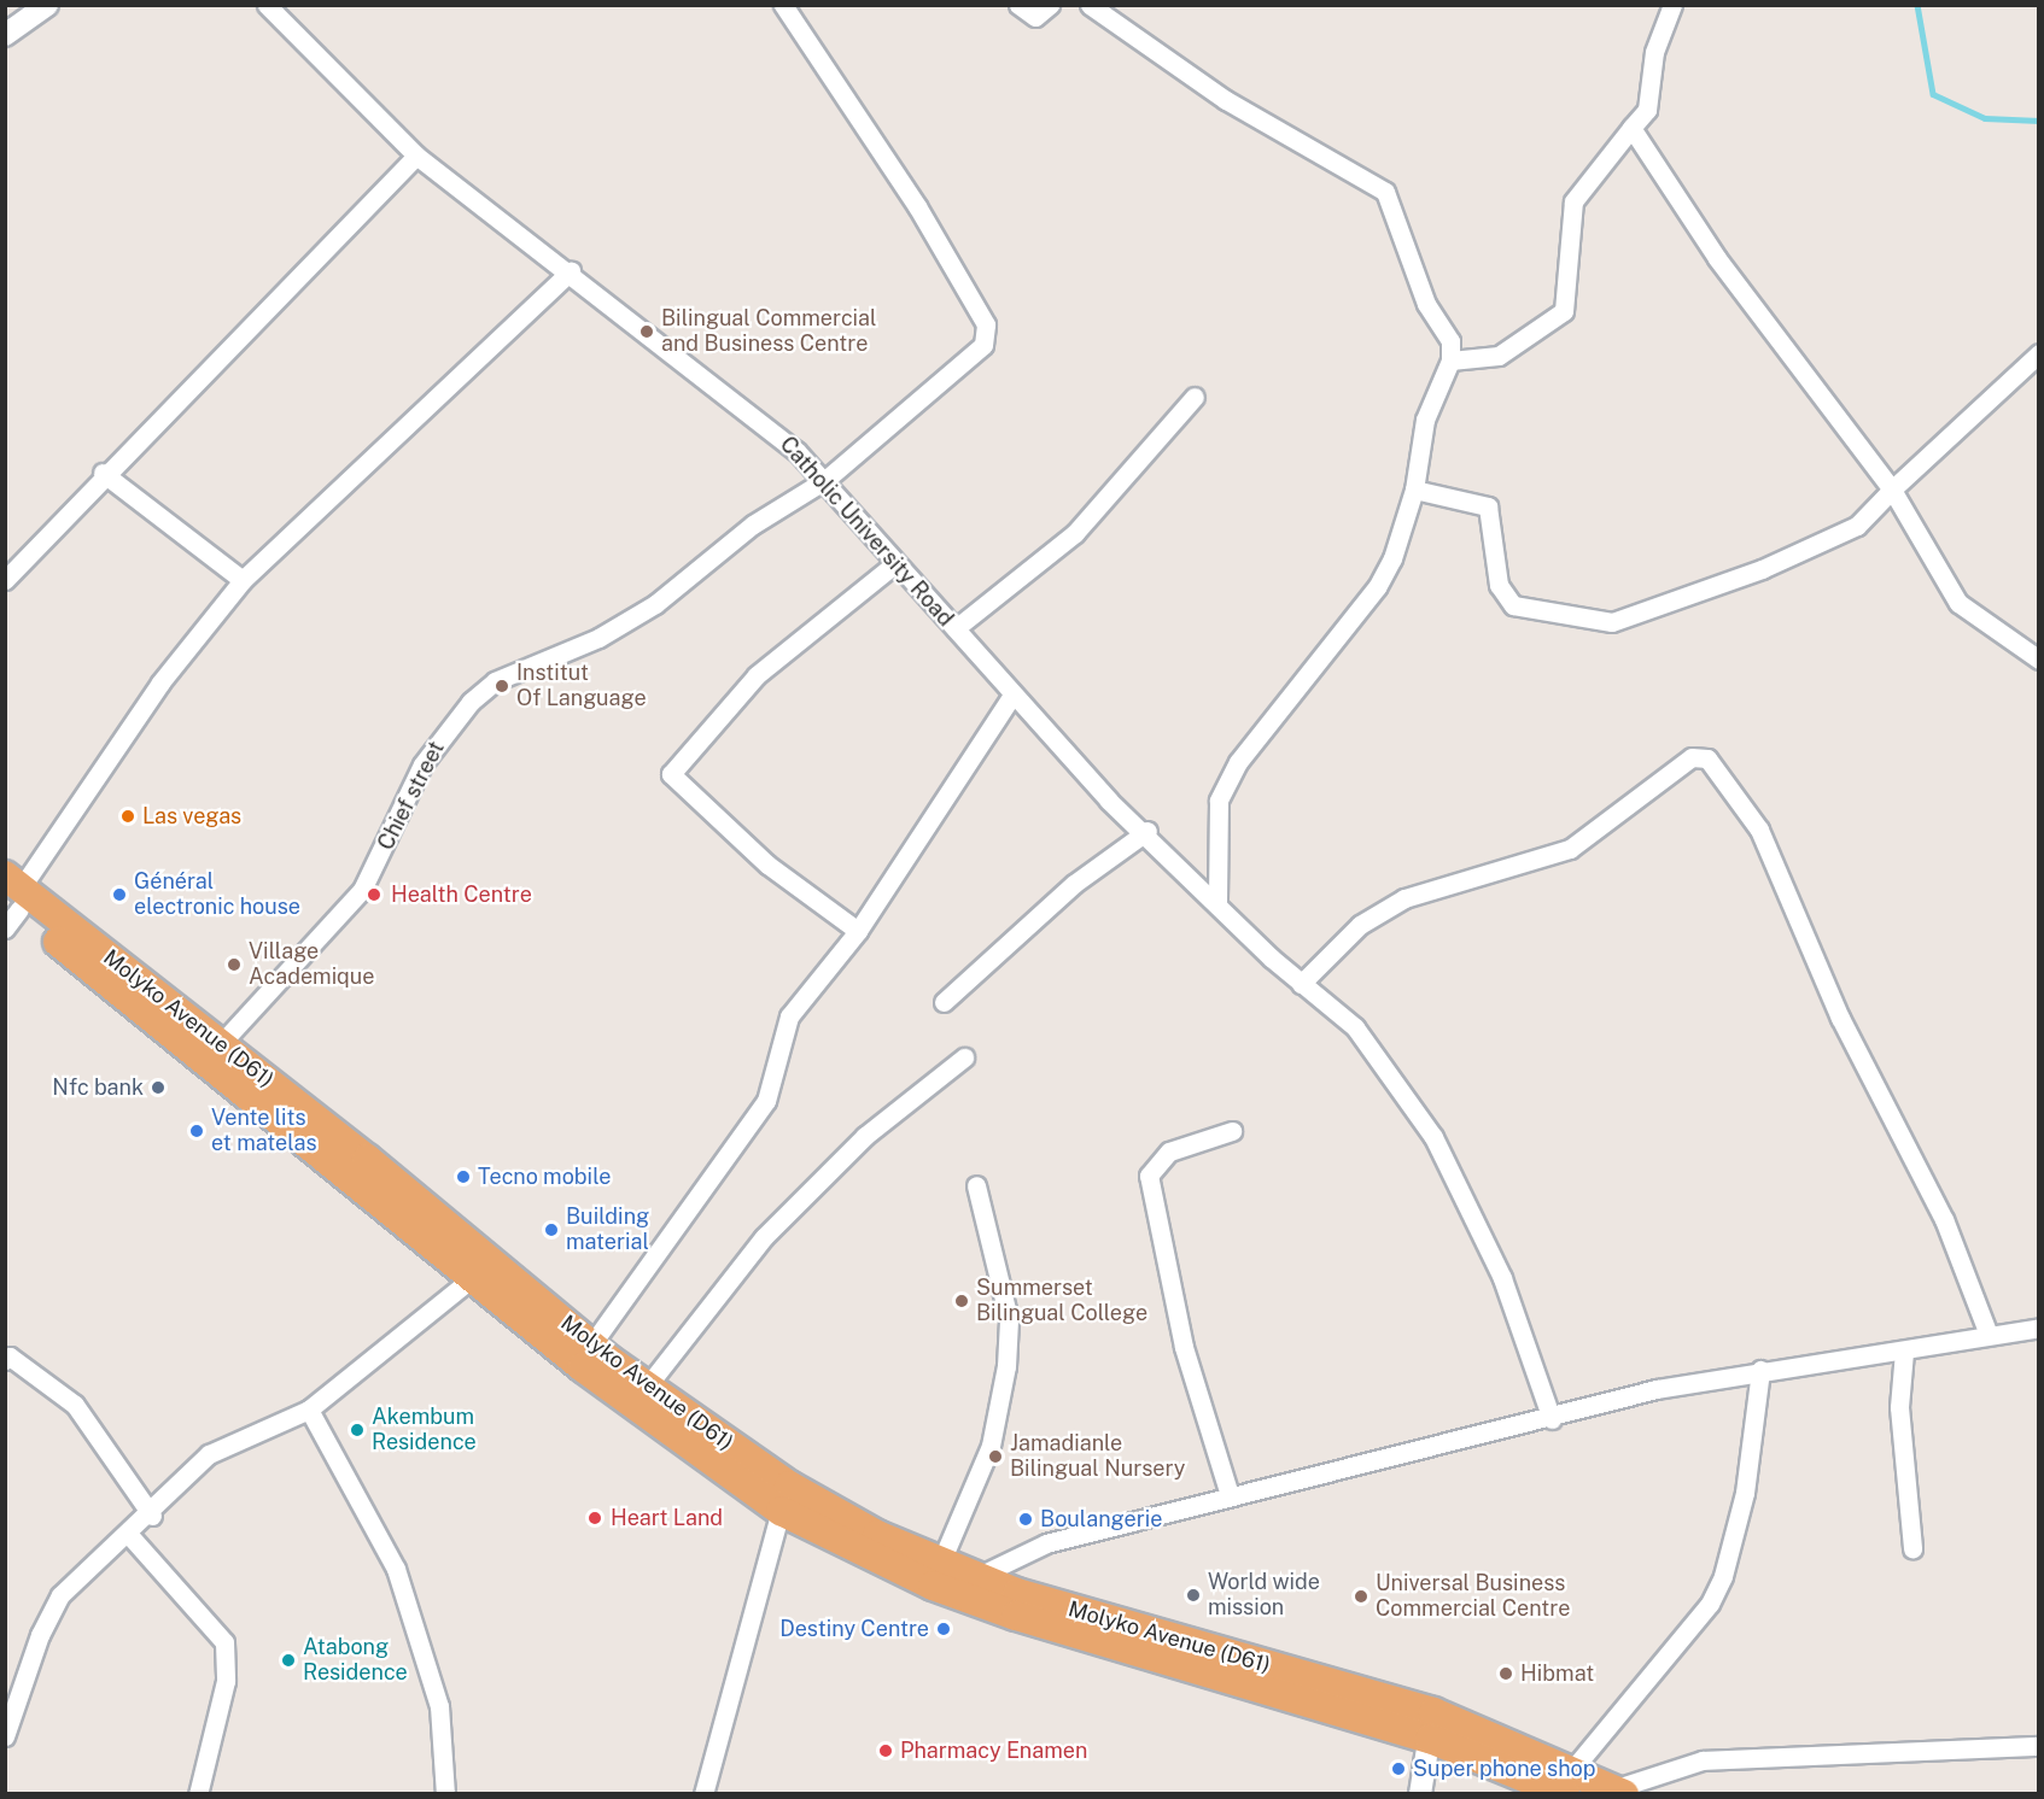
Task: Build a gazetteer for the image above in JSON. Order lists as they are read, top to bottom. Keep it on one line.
{"streets":{"highway":["Molyko Avenue (D61)"],"street":["Catholic University Road","Chief street"]},"crossings":[["Catholic University Road","Chief street"],["Chief street","Molyko Avenue (D61)"]],"places":["Bilingual Commercial and Business Centre","Institut Of Language","Las vegas","Général electronic house","Health Centre","Village Academique","Nfc bank","Vente lits et matelas","Tecno mobile","Building material","Summerset Bilingual College","Akembum Residence","Jamadianle Bilingual Nursery","Heart Land","Boulangerie","World wide mission","Universal Business Commercial Centre","Destiny Centre","Atabong Residence","Hibmat","Pharmacy Enamen","Super phone shop"]}
